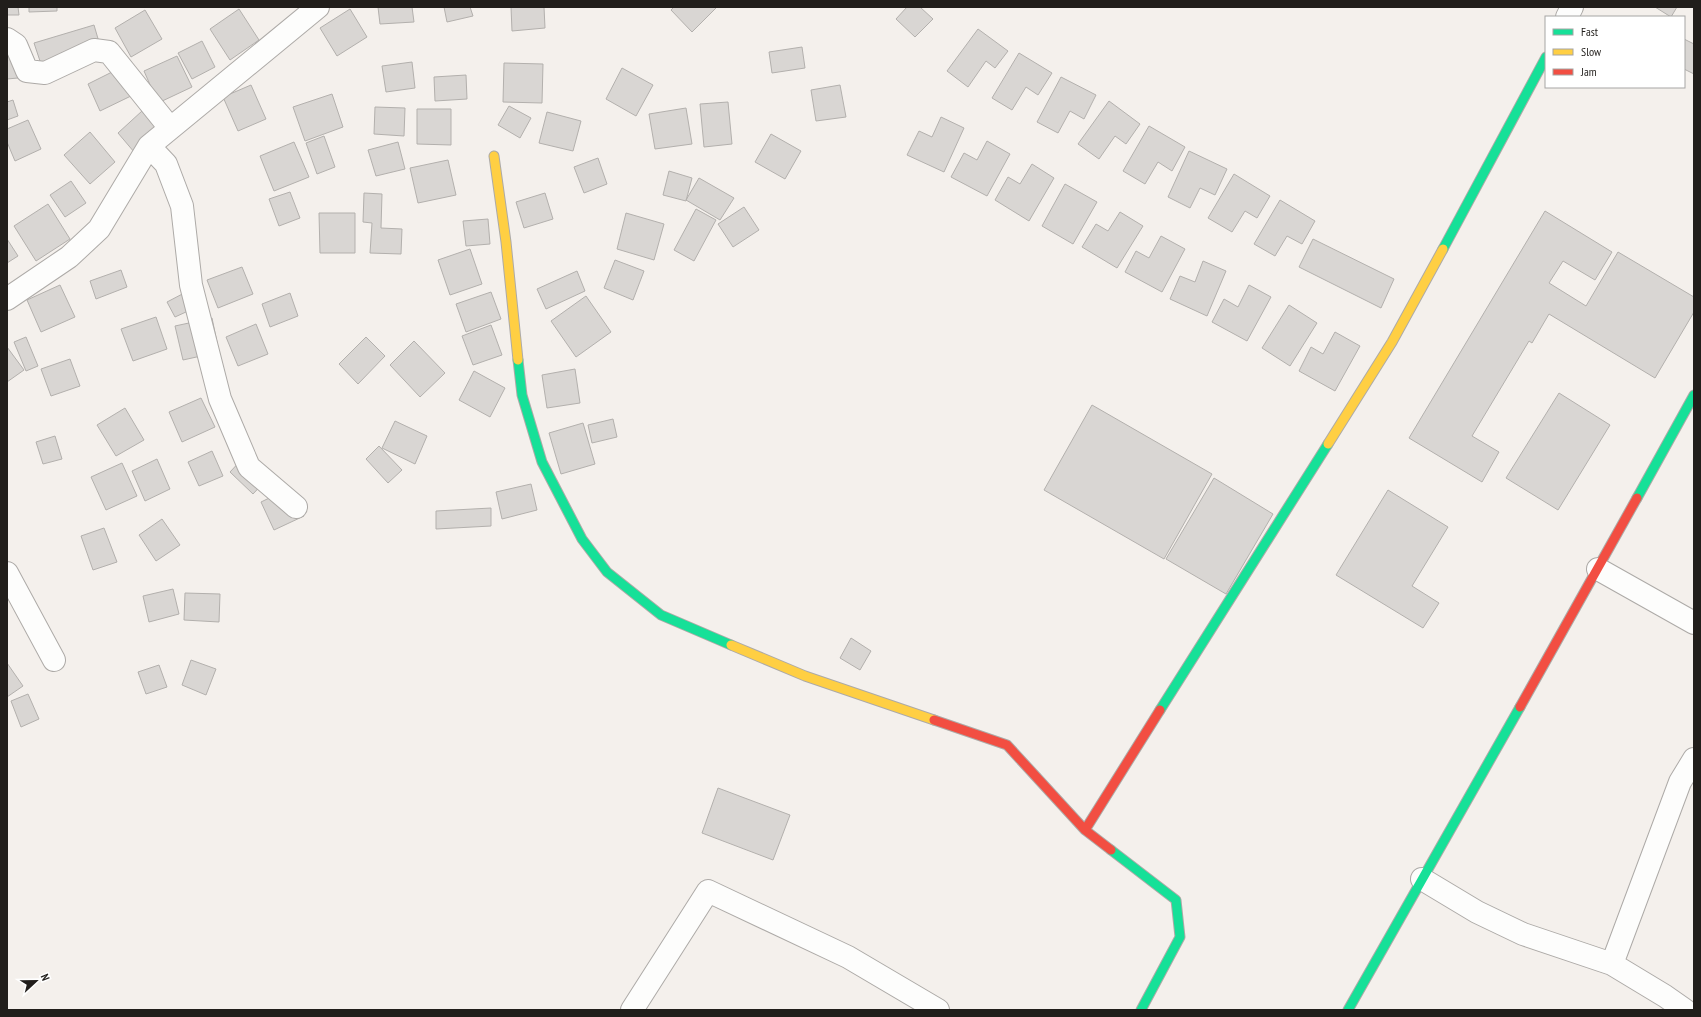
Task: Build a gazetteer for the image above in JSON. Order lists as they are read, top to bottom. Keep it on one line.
{"legend":["Fast","Slow","Jam"],"north":"right"}
